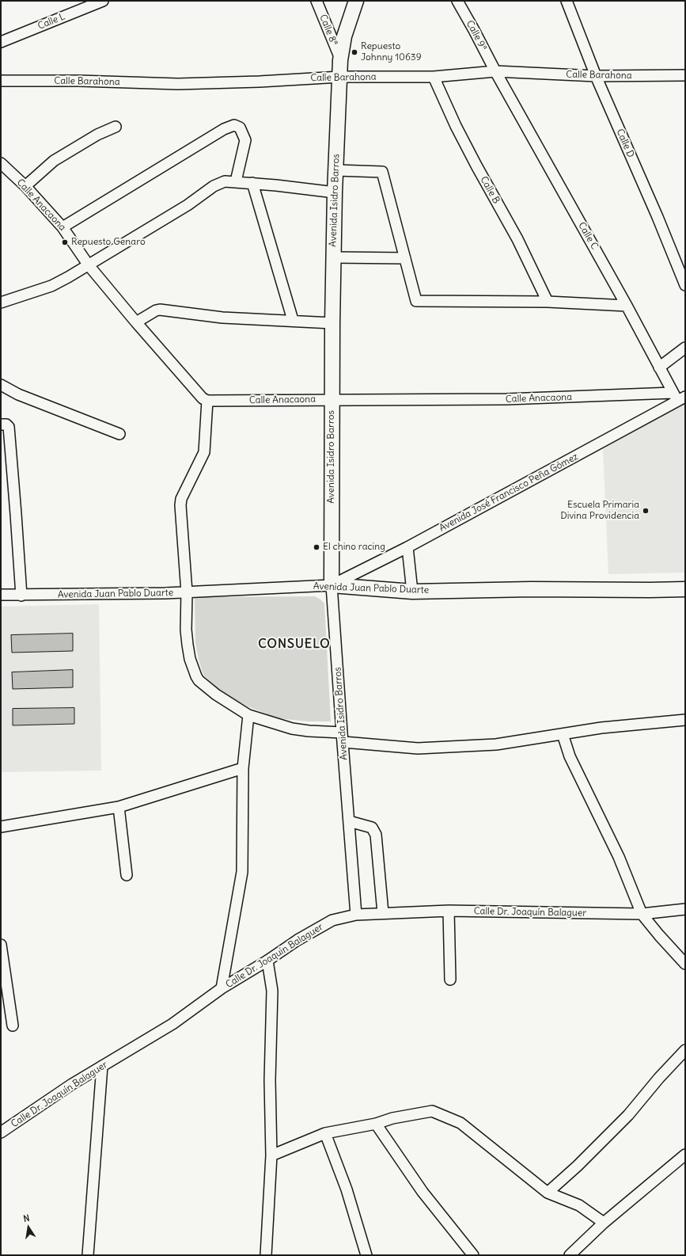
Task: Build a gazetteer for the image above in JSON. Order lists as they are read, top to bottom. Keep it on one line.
{"streets":{"street":["Calle L","Calle 8ª","Calle 9ª","Calle Barahona","Calle D","Calle B","Avenida Isidro Barros","Calle Anacaona","Calle C","Avenida José Francisco Peña Gómez","Avenida Juan Pablo Duarte","Calle Dr. Joaquín Balaguer"]},"crossings":[["Calle 8ª","Avenida Isidro Barros"],["Calle 9ª","Calle Barahona"],["Calle 9ª","Calle C"],["Calle Barahona","Calle D"],["Calle Barahona","Calle B"],["Calle Barahona","Avenida Isidro Barros"],["Calle Barahona","Calle C"],["Avenida Isidro Barros","Calle Anacaona"],["Avenida Isidro Barros","Avenida José Francisco Peña Gómez"],["Avenida Isidro Barros","Avenida Juan Pablo Duarte"],["Avenida Isidro Barros","Calle Dr. Joaquín Balaguer"],["Calle Anacaona","Calle C"],["Calle C","Avenida José Francisco Peña Gómez"],["Avenida José Francisco Peña Gómez","Avenida Juan Pablo Duarte"]],"districts":["CONSUELO"],"places":["Repuesto Johnny 10639","Repuesto Genaro","Escuela Primaria Divina Providencia","El chino racing"],"north":"top"}
